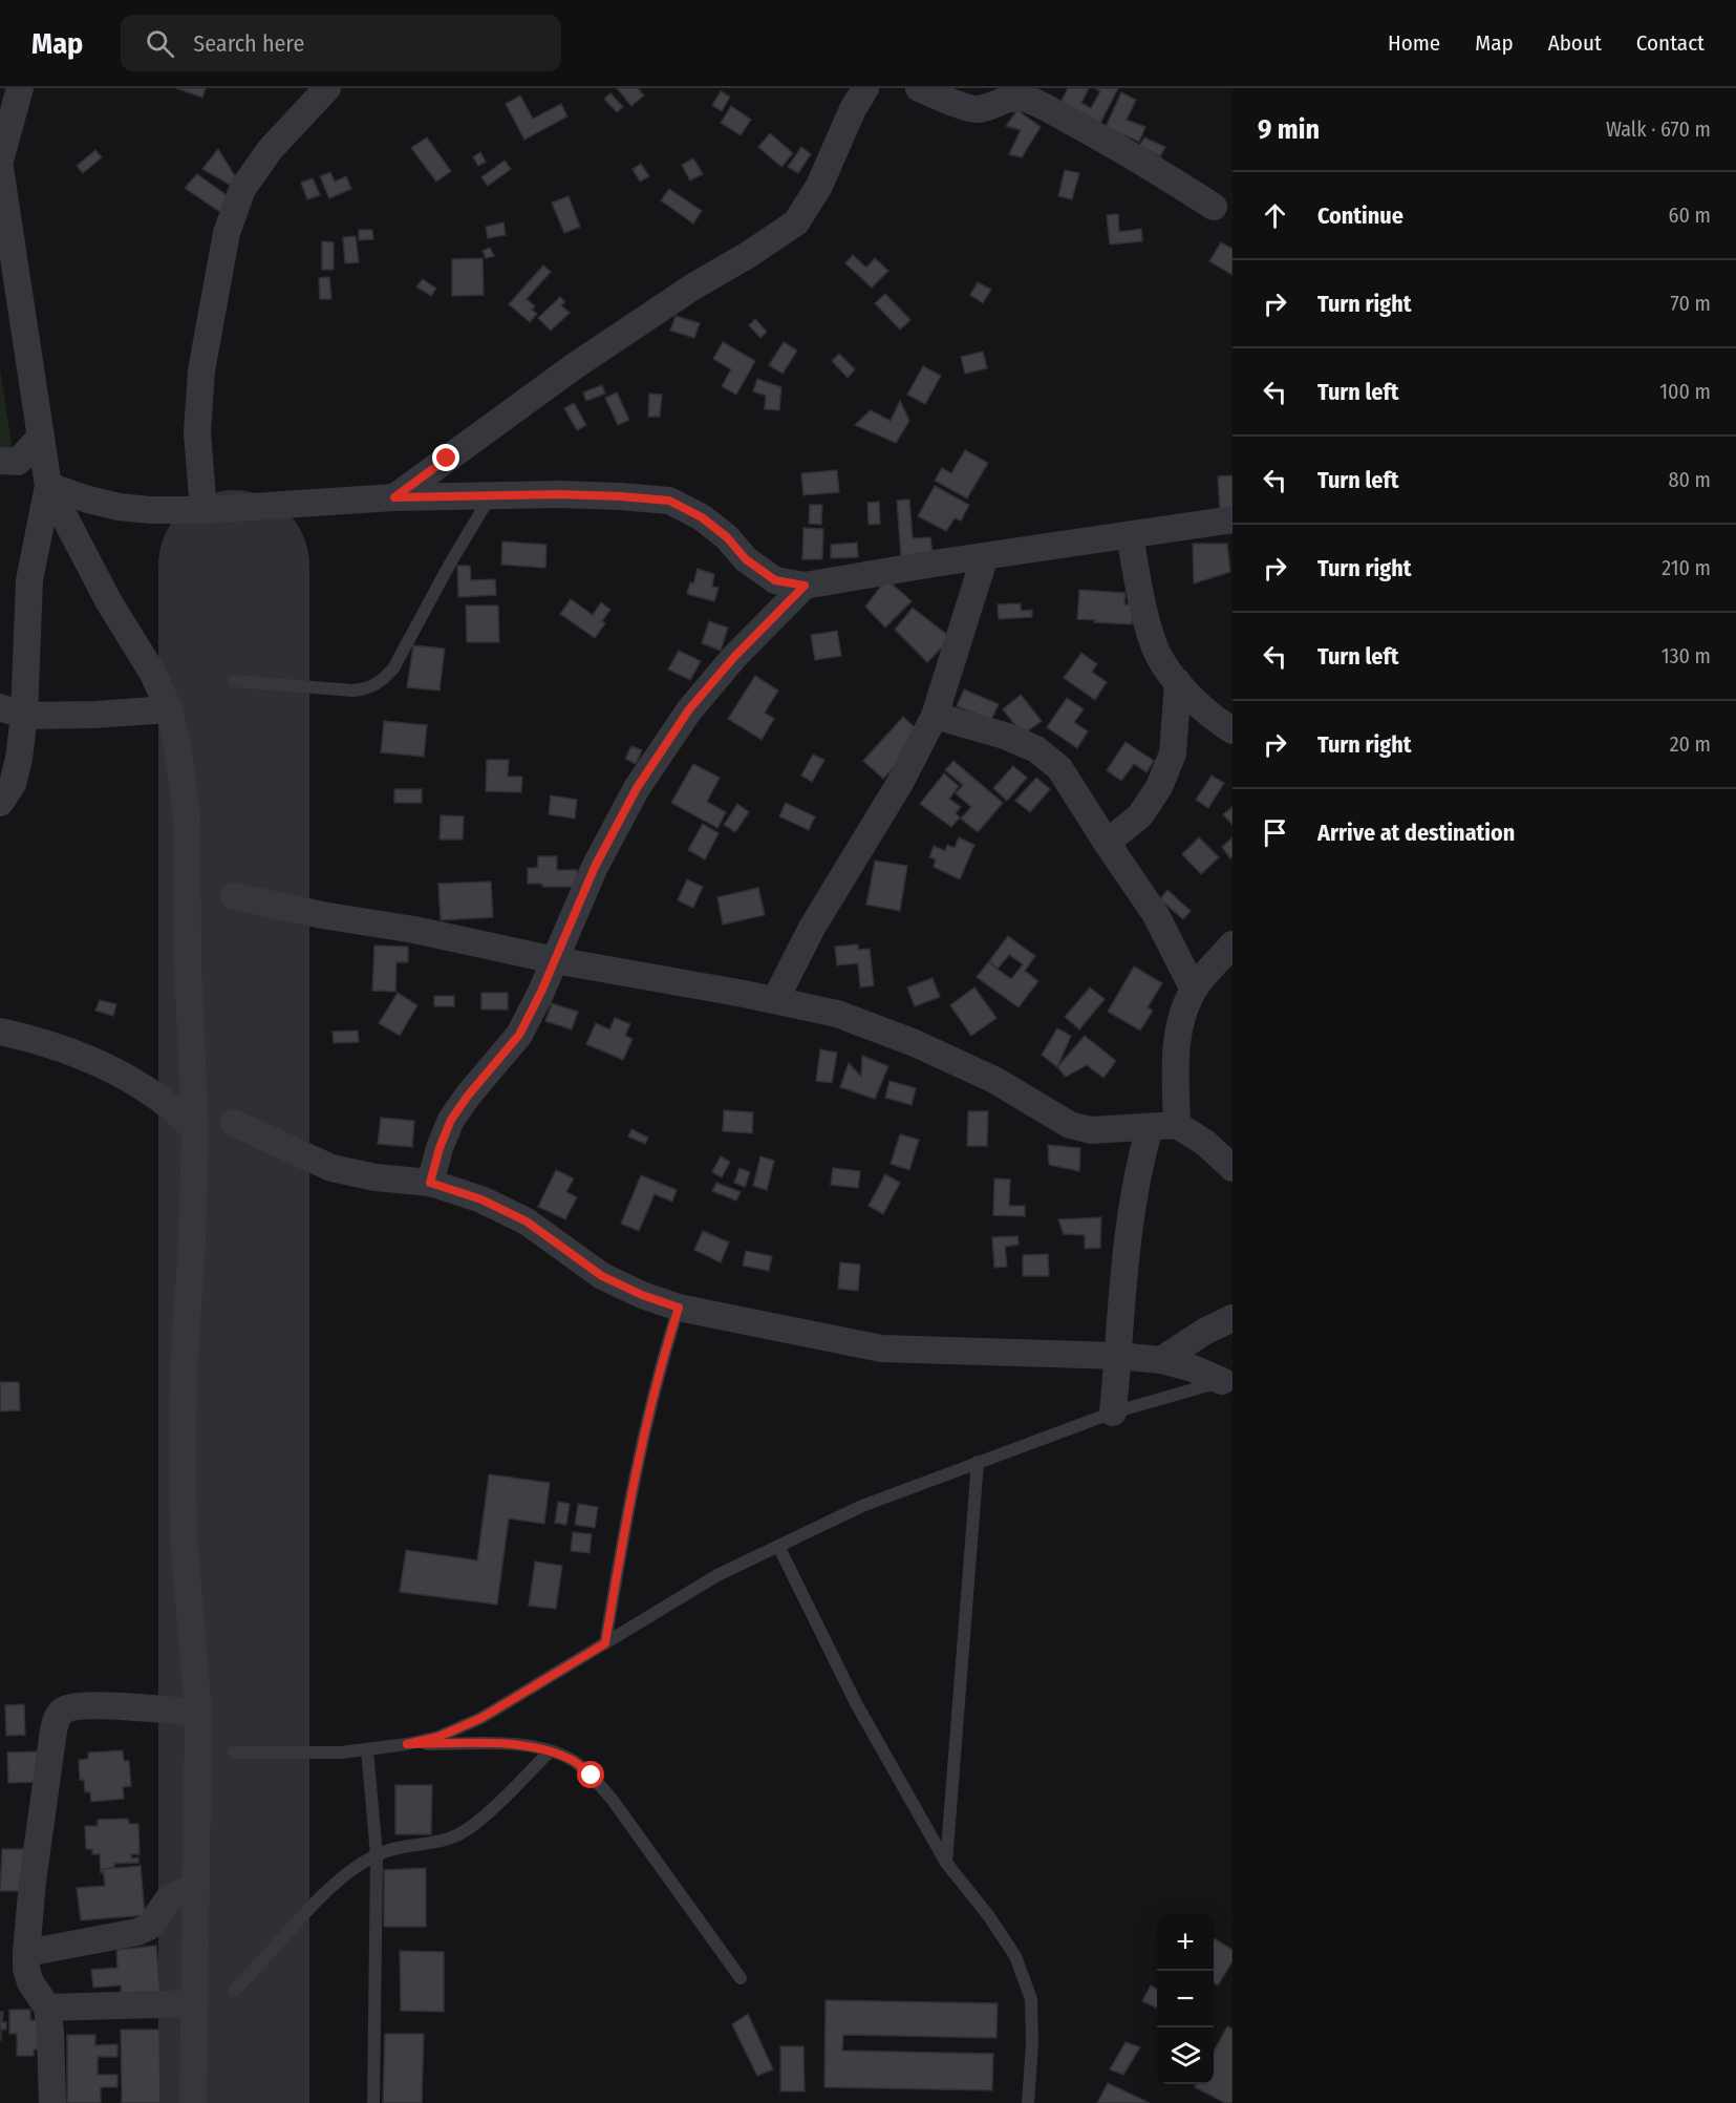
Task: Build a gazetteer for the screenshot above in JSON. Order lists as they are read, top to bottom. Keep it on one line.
{"page":{"header":"Map","search":"Search here","nav":["Home","Map","About","Contact"],"heading":["9 min","Walk · 670 m"],"list":[["Continue","60 m"],["Turn right","70 m"],["Turn left","100 m"],["Turn left","80 m"],["Turn right","210 m"],["Turn left","130 m"],["Turn right","20 m"],"Arrive at destination"],"map_buttons":["+","−"]}}
